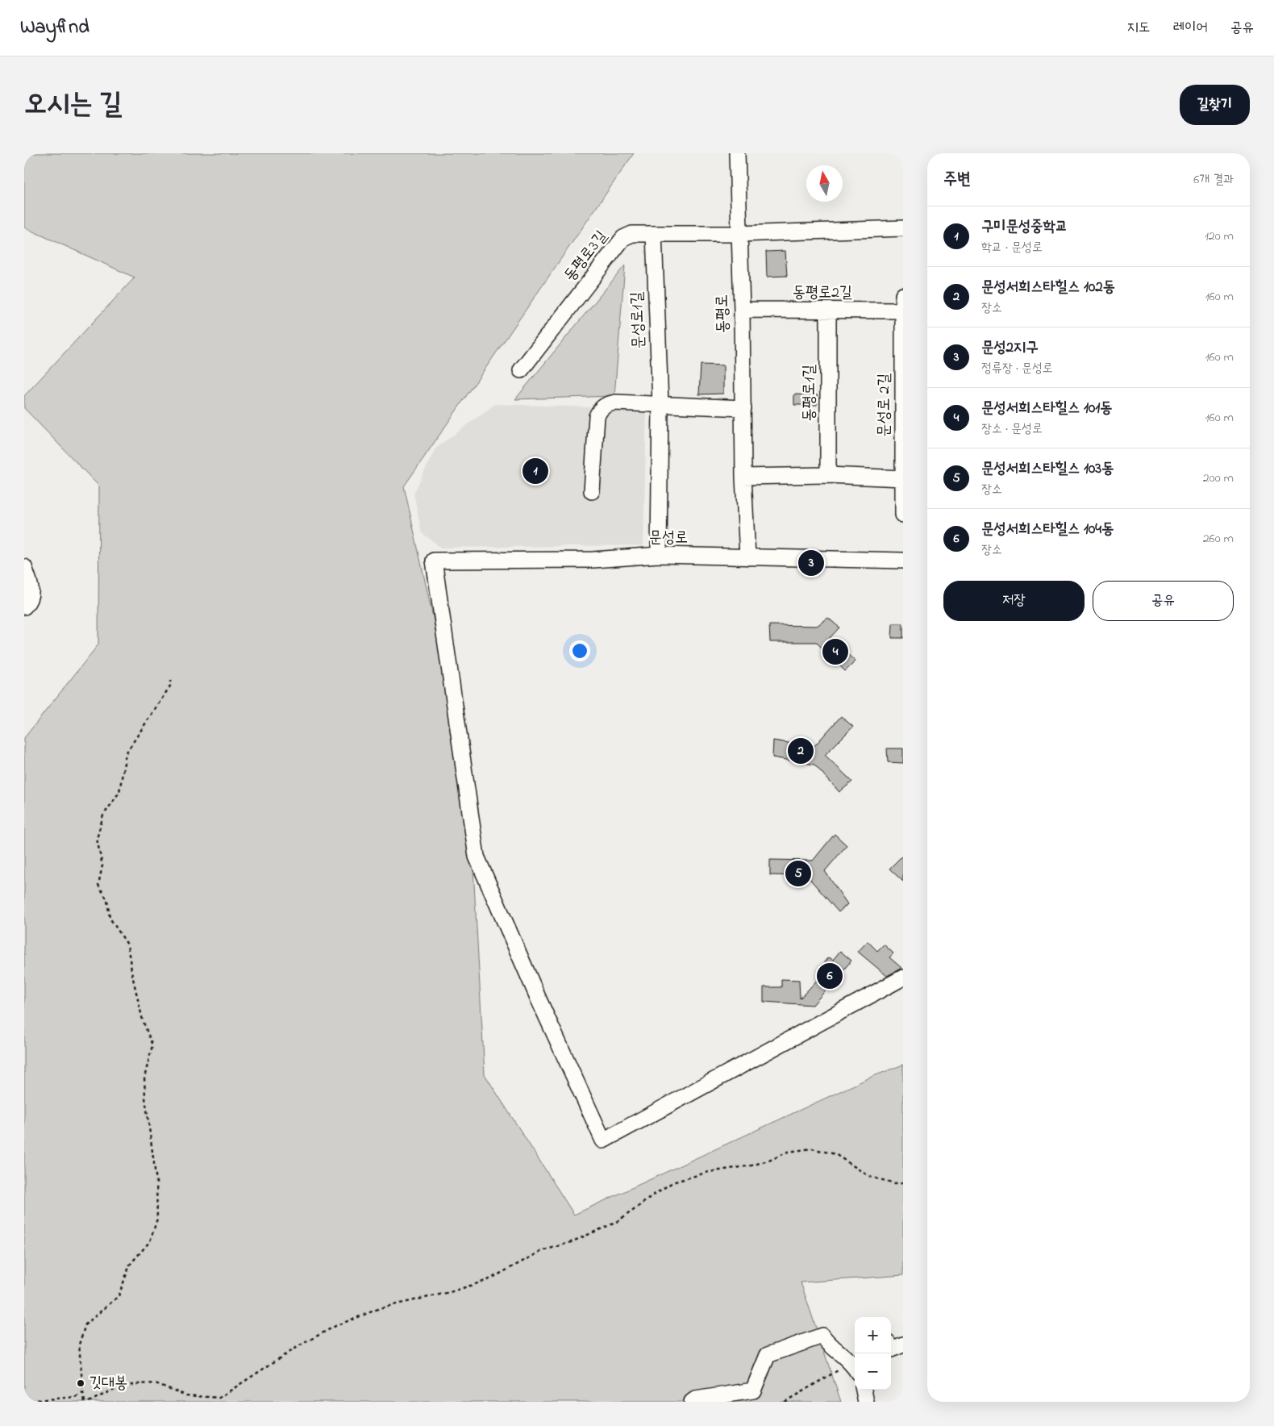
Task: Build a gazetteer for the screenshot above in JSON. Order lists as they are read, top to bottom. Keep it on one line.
{"streets":{"street":["동평로3길","동평로2길","동평로","문성로1길","동평로1길","문성로 2길","문성로"]},"crossings":[["동평로3길","동평로"],["동평로3길","문성로1길"],["동평로2길","동평로"],["동평로2길","동평로1길"],["동평로2길","문성로 2길"],["동평로","문성로"],["문성로1길","문성로"]],"places":["깃대봉"],"north":"top","page":{"header":"Wayfind","nav":["지도","레이어","공유"],"title":"오시는 길","buttons":["길찾기",["저장","공유"]],"heading":["주변","6개 결과"],"list":[{"mark":"1","name":"구미문성중학교","note":"학교 · 문성로","value":"120 m"},{"mark":"2","name":"문성서희스타힐스 102동","note":"장소","value":"160 m"},{"mark":"3","name":"문성2지구","note":"정류장 · 문성로","value":"160 m"},{"mark":"4","name":"문성서희스타힐스 101동","note":"장소 · 문성로","value":"160 m"},{"mark":"5","name":"문성서희스타힐스 103동","note":"장소","value":"200 m"},{"mark":"6","name":"문성서희스타힐스 104동","note":"장소","value":"260 m"}],"pins":["1","3","4","2","5","6"],"map_buttons":["+","−"]}}
